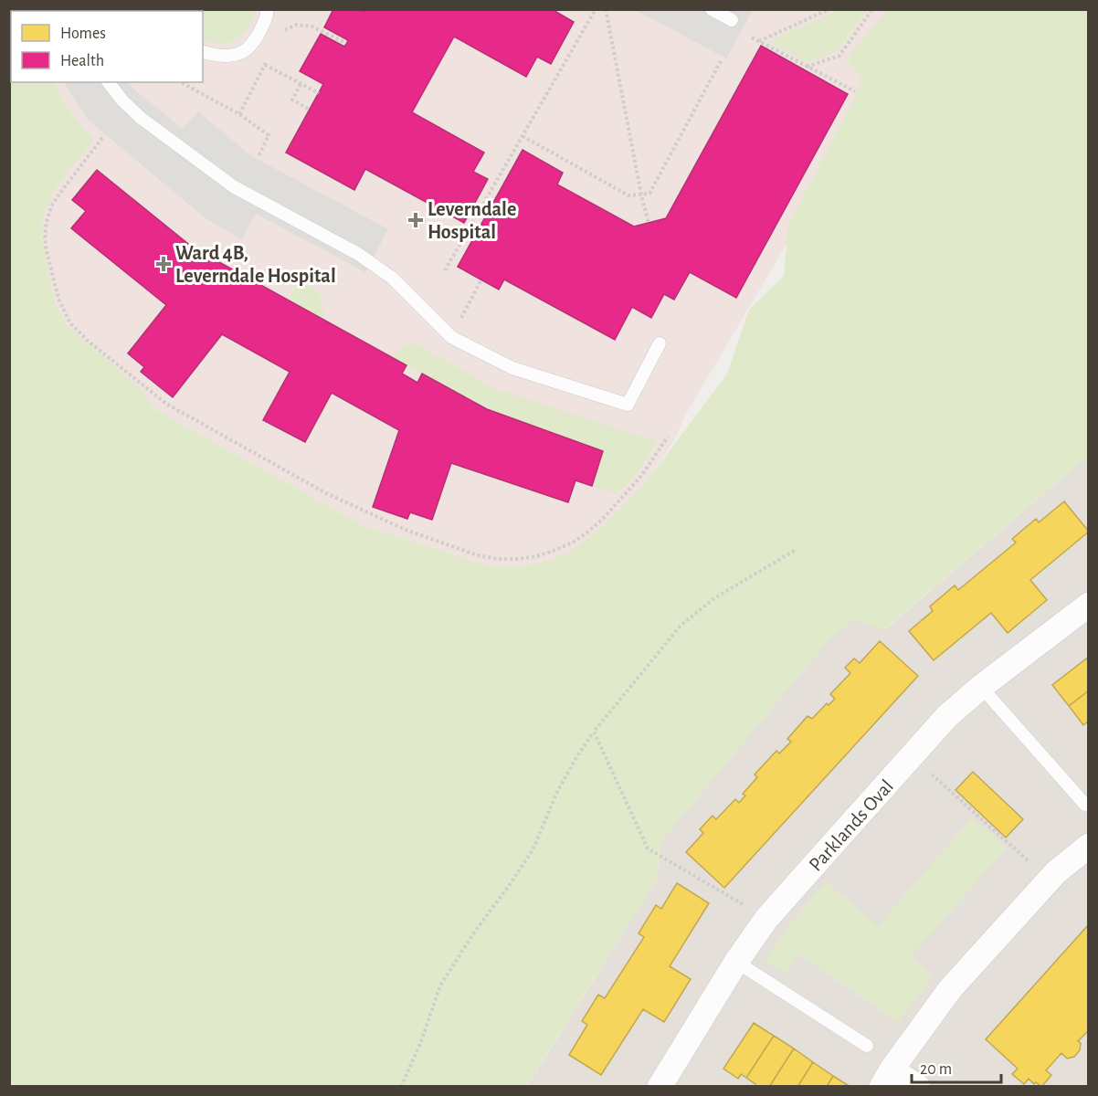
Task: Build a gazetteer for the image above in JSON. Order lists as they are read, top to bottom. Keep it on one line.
{"streets":{"street":["Parklands Oval"]},"places":{"health":["Leverndale Hospital","Ward 4B, Leverndale Hospital"]},"legend":["Homes","Health"],"scale_bar":"20 m"}
